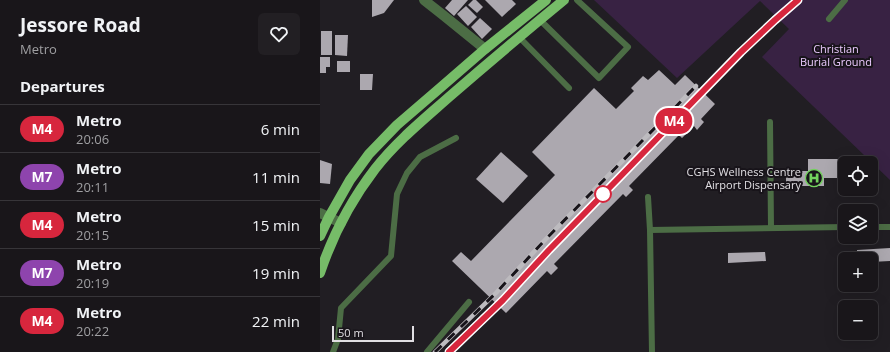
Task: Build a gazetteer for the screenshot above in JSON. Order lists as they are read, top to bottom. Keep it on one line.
{"parks":["Christian Burial Ground"],"places":{"hospital":["CGHS Wellness Centre Airport Dispensary"]},"lines":["metro line M4"],"scale_bar":"50 m","page":{"heading":[["Jessore Road","Metro"],"Departures"],"on_map":"M4","list":[{"mark":"M4","name":"Metro","note":"20:06","value":"6 min"},{"mark":"M7","name":"Metro","note":"20:11","value":"11 min"},{"mark":"M4","name":"Metro","note":"20:15","value":"15 min"},{"mark":"M7","name":"Metro","note":"20:19","value":"19 min"},{"mark":"M4","name":"Metro","note":"20:22","value":"22 min"}],"map_buttons":["+","−"],"scale":"50 m"}}
